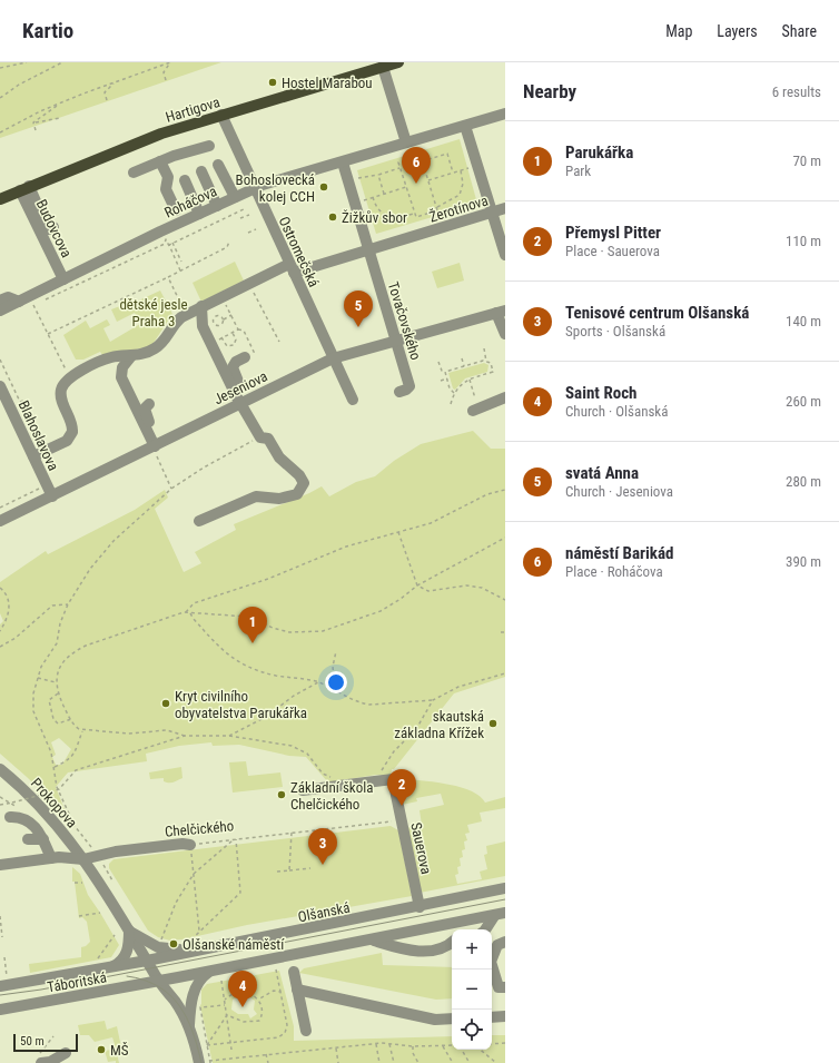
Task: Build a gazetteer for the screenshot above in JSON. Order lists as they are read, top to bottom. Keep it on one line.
{"streets":{"main road":["Hartigova"],"street":["Roháčova","Žerotínova","Budovcova","Ostromečská","Tovačovského","Jeseniova","Blahoslavova","Prokopova","Chelčického","Sauerova","Olšanská","Táboritská"]},"crossings":[["Hartigova","Budovcova"],["Hartigova","Ostromečská"],["Roháčova","Budovcova"],["Roháčova","Ostromečská"],["Roháčova","Tovačovského"],["Žerotínova","Ostromečská"],["Žerotínova","Tovačovského"],["Ostromečská","Jeseniova"],["Tovačovského","Jeseniova"],["Jeseniova","Blahoslavova"],["Prokopova","Chelčického"],["Chelčického","Sauerova"],["Sauerova","Olšanská"],["Olšanská","Táboritská"]],"parks":["dětské jesle Praha 3"],"places":["Hostel Marabou","Bohoslovecká kolej CCH","Žižkův sbor","Kryt civilního obyvatelstva Parukářka","skautská základna Křížek","Základní škola Chelčického","Olšanské náměstí","MŠ"],"scale_bar":"50 m","page":{"header":"Kartio","nav":["Map","Layers","Share"],"heading":["Nearby","6 results"],"list":[{"mark":"1","name":"Parukářka","note":"Park","value":"70 m"},{"mark":"2","name":"Přemysl Pitter","note":"Place · Sauerova","value":"110 m"},{"mark":"3","name":"Tenisové centrum Olšanská","note":"Sports · Olšanská","value":"140 m"},{"mark":"4","name":"Saint Roch","note":"Church · Olšanská","value":"260 m"},{"mark":"5","name":"svatá Anna","note":"Church · Jeseniova","value":"280 m"},{"mark":"6","name":"náměstí Barikád","note":"Place · Roháčova","value":"390 m"}],"pins":["6","5","1","2","3","4"],"map_buttons":["+","−"],"scale":"50 m"}}
